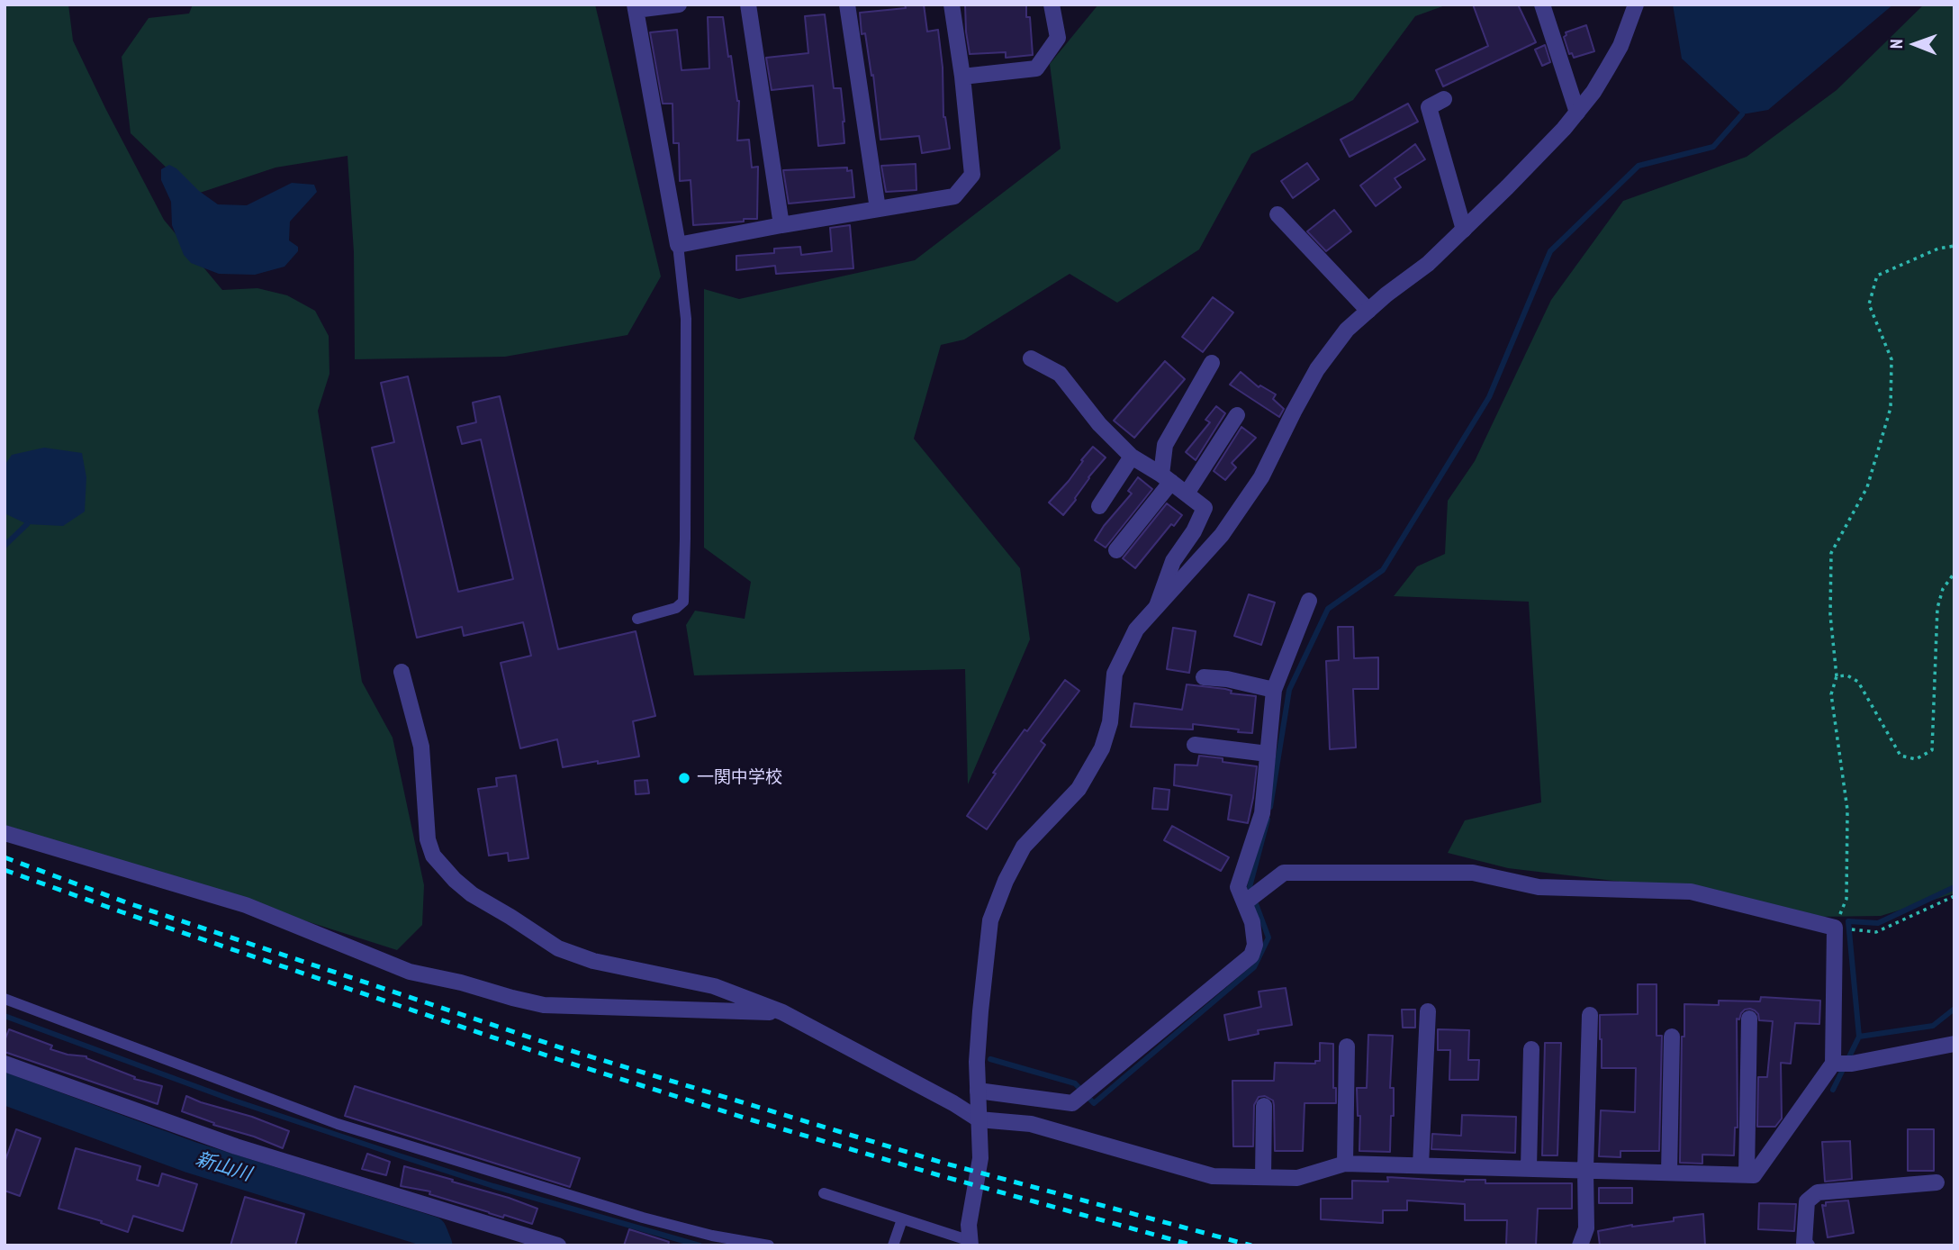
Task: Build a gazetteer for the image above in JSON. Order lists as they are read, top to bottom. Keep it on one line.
{"water":["新山川"],"places":["一関中学校"],"north":"left"}
